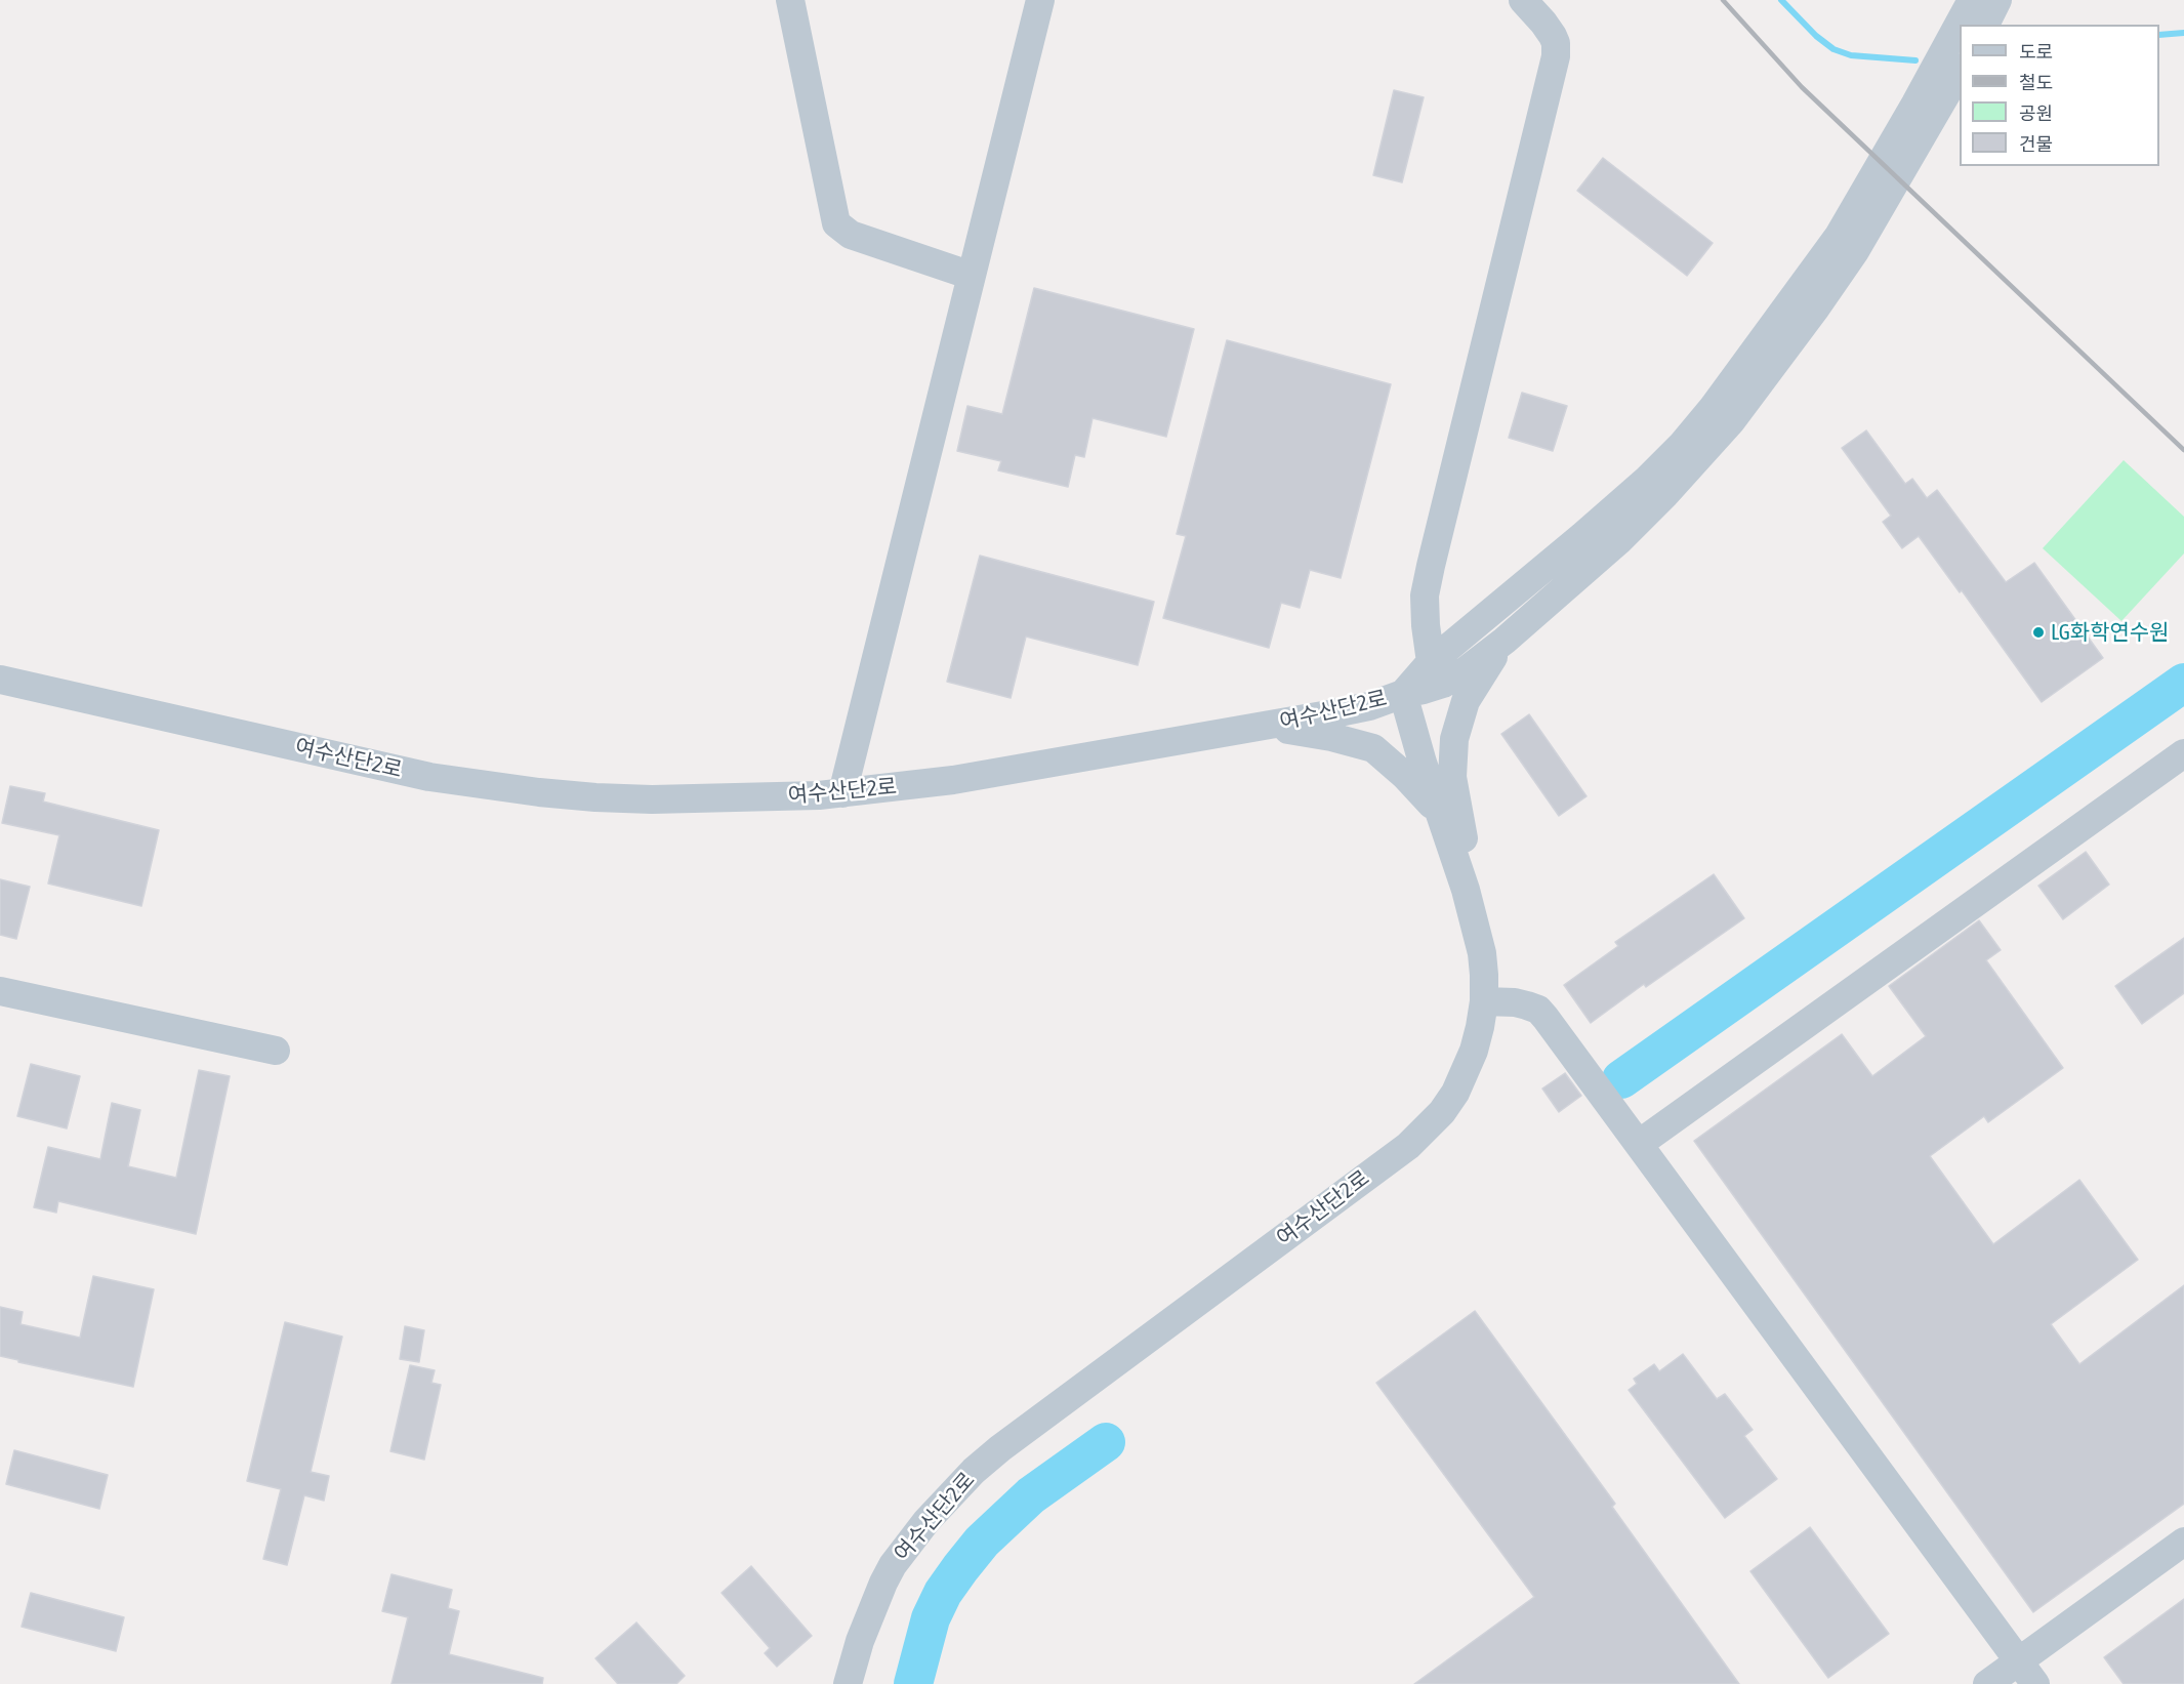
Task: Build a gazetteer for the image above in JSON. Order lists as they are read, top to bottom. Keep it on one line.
{"streets":{"street":["여수산단2로"]},"places":["LG화학연수원"],"legend":["도로","철도","공원","건물"]}
